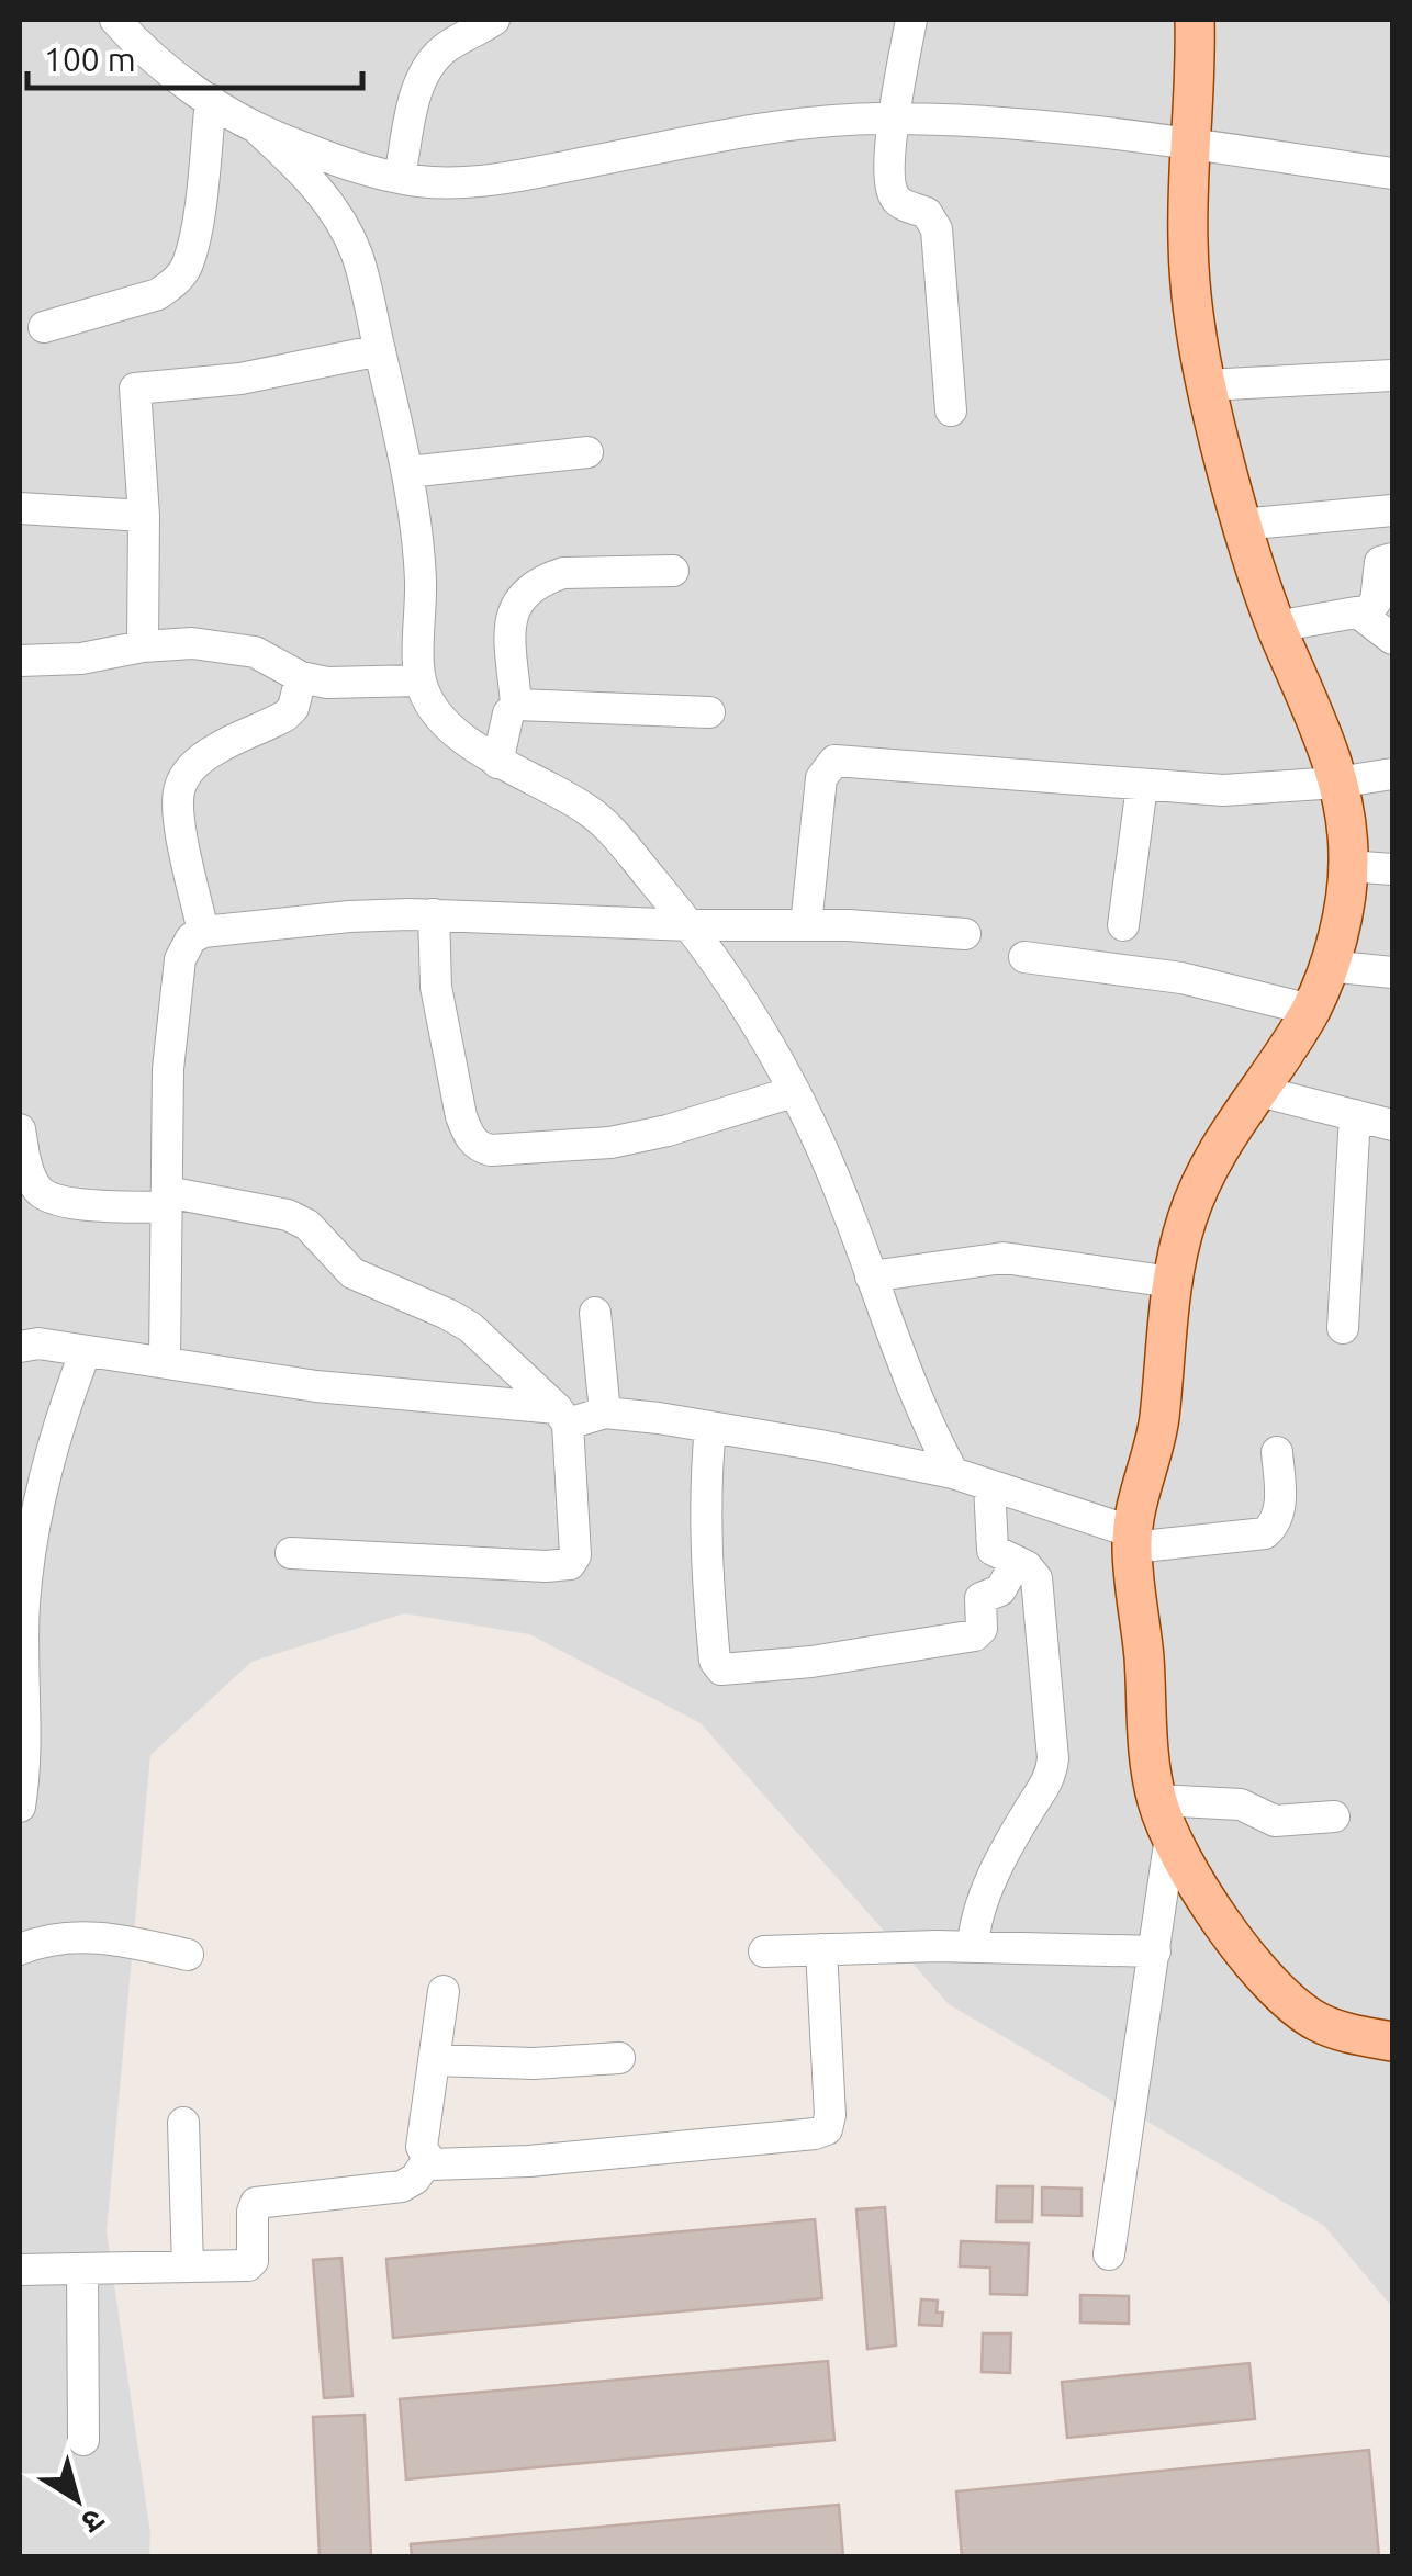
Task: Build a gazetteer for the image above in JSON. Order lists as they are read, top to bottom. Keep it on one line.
{"scale_bar":"100 m","north":"bottom right"}
